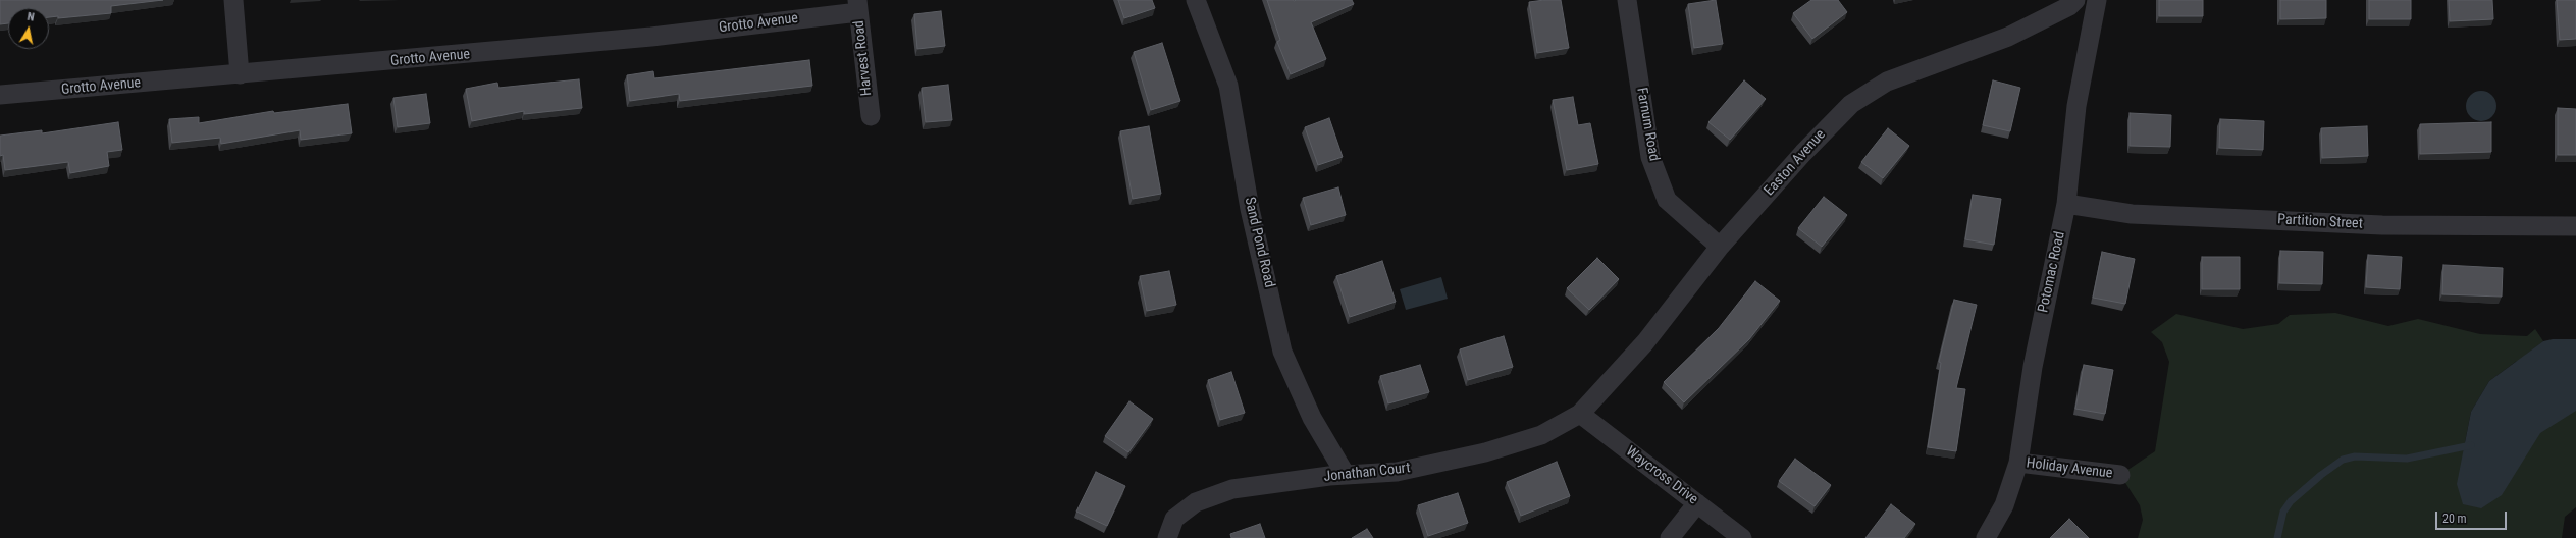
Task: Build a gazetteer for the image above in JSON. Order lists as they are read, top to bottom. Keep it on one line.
{"streets":{"street":["Grotto Avenue","Harvest Road","Farnum Road","Easton Avenue","Partition Street","Sand Pond Road","Potomac Road","Holiday Avenue","Jonathan Court","Waycross Drive"]},"crossings":[["Grotto Avenue","Harvest Road"],["Farnum Road","Easton Avenue"],["Easton Avenue","Jonathan Court"],["Easton Avenue","Waycross Drive"],["Partition Street","Potomac Road"],["Sand Pond Road","Jonathan Court"],["Potomac Road","Holiday Avenue"],["Jonathan Court","Waycross Drive"]],"scale_bar":"20 m","north":"top"}
